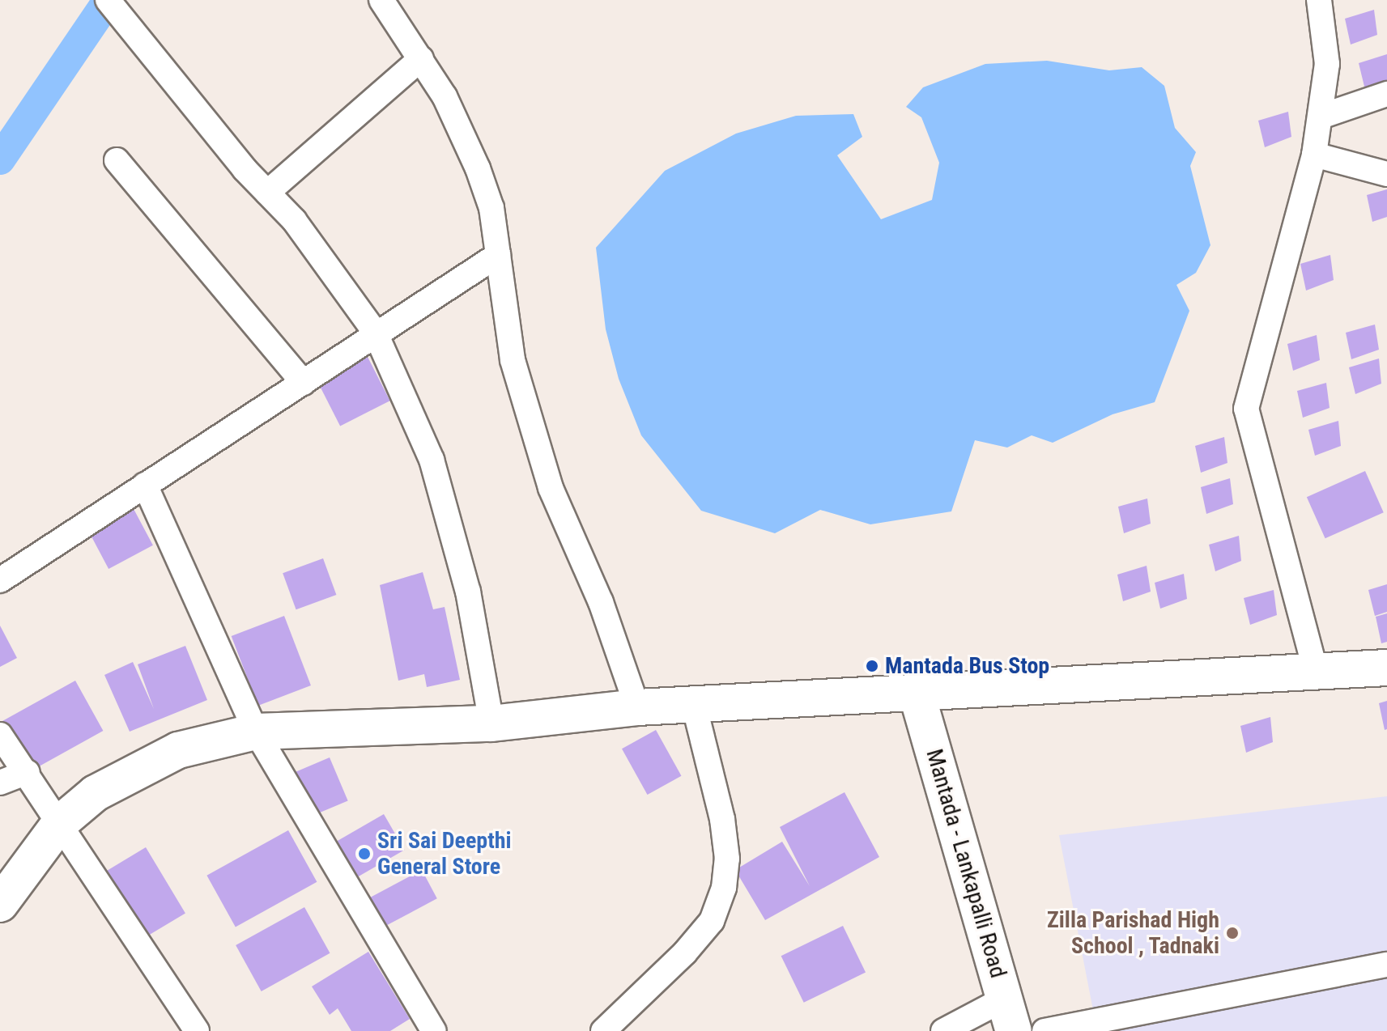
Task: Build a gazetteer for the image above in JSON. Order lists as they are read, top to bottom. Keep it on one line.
{"streets":{"main road":["Mantada - Lankapalli Road"]},"places":["Mantada Bus Stop","Sri Sai Deepthi General Store","Zilla Parishad High School , Tadnaki"]}
